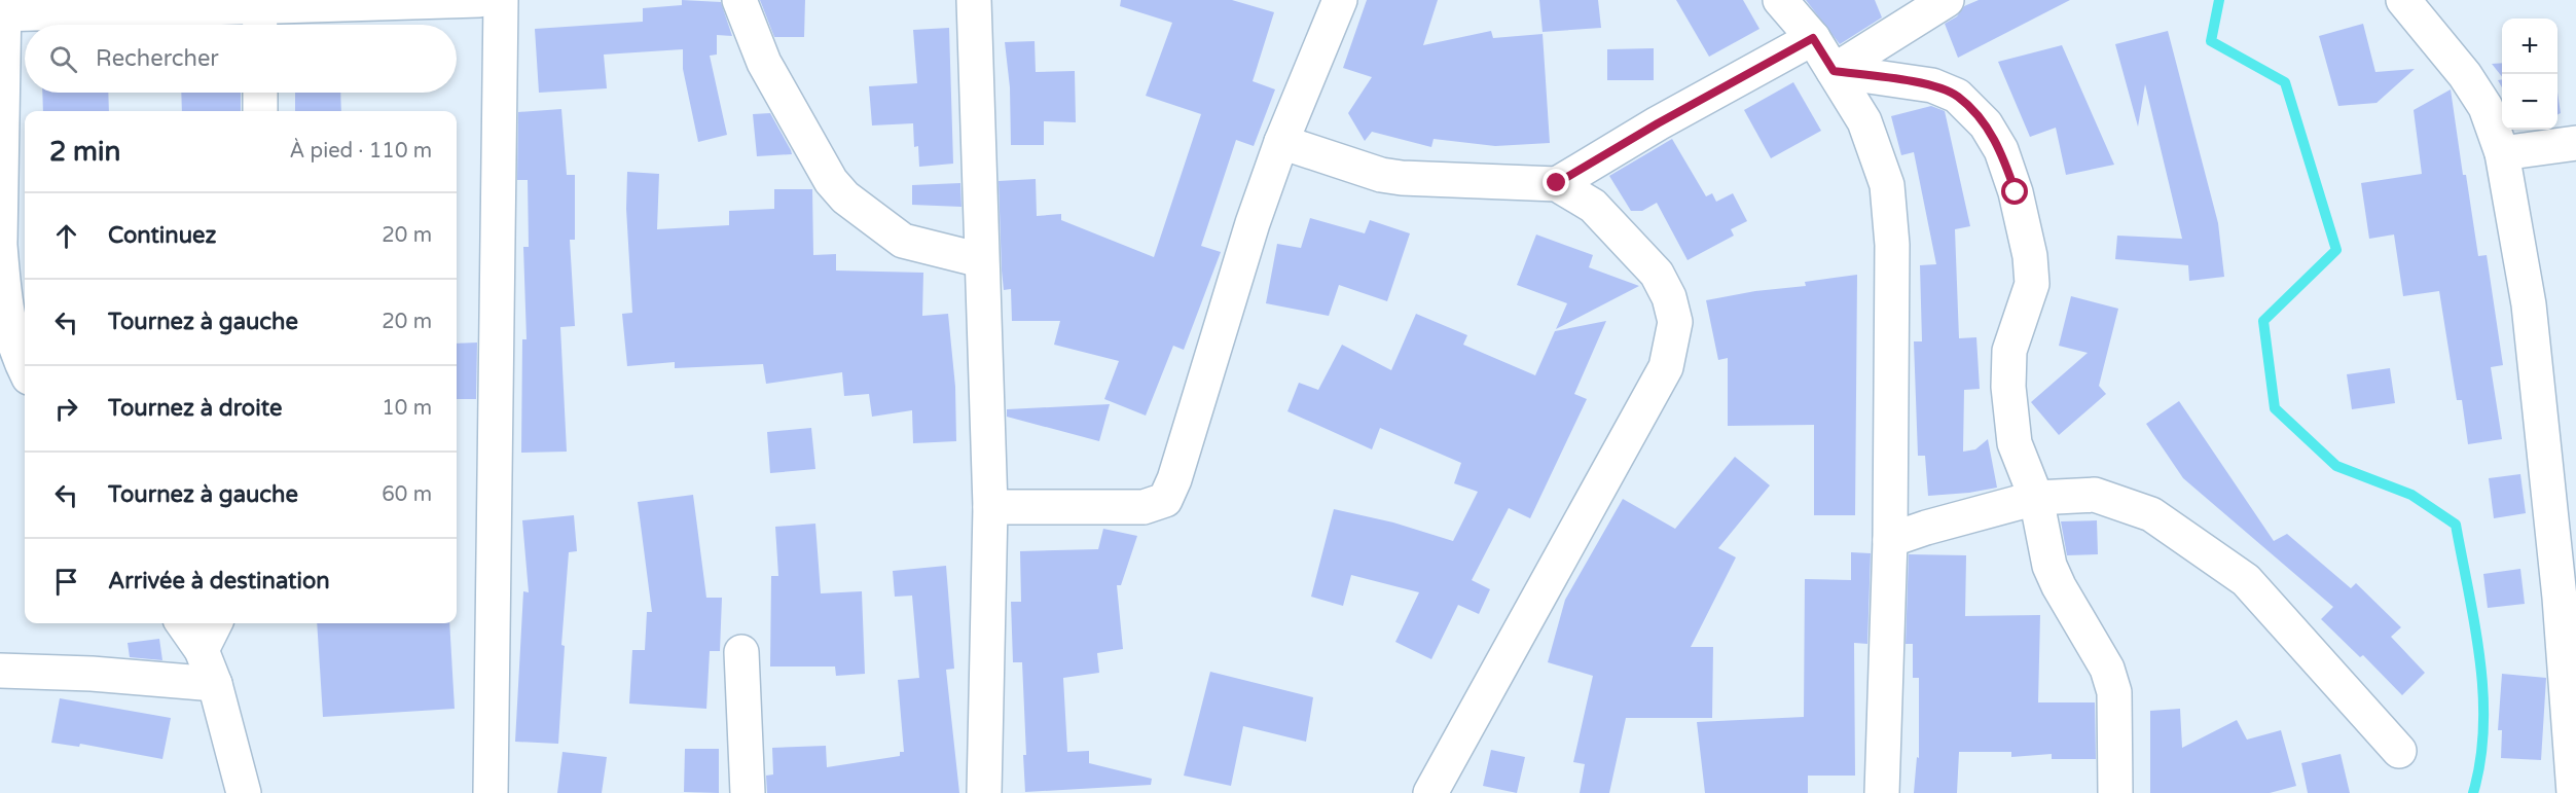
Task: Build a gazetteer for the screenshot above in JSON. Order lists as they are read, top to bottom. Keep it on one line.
{"page":{"map_buttons":["+","−"],"search":"Rechercher","heading":["2 min","À pied · 110 m"],"list":[["Continuez","20 m"],["Tournez à gauche","20 m"],["Tournez à droite","10 m"],["Tournez à gauche","60 m"],"Arrivée à destination"]}}
